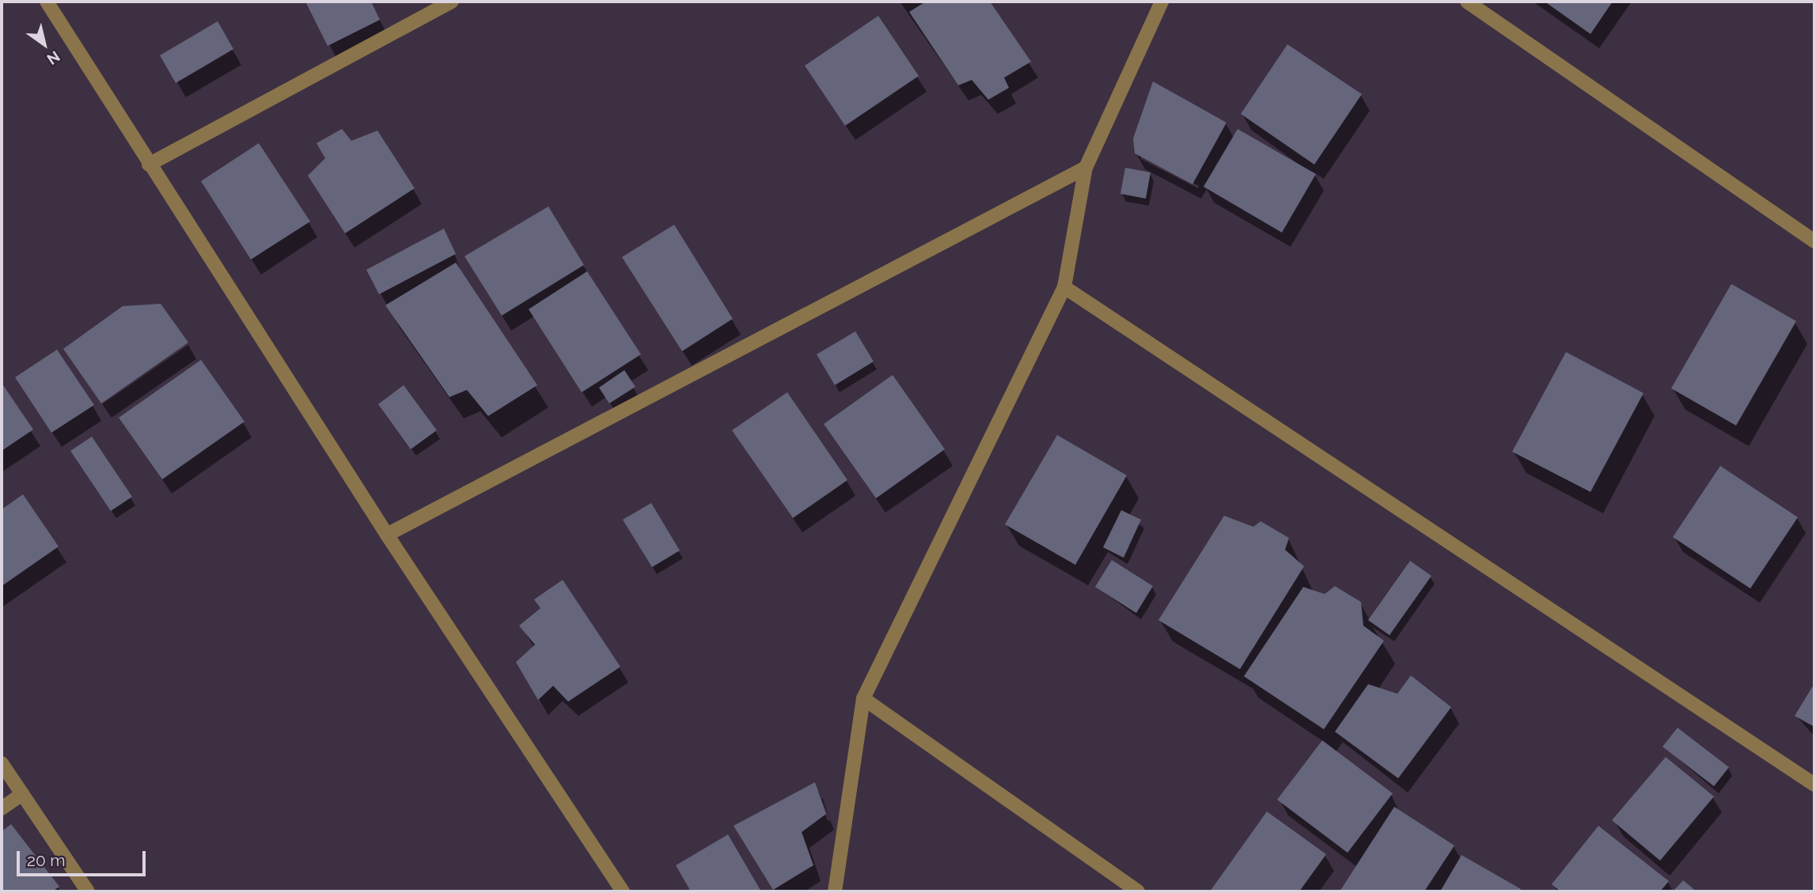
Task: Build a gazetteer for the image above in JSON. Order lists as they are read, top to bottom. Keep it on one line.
{"scale_bar":"20 m","north":"bottom right"}
